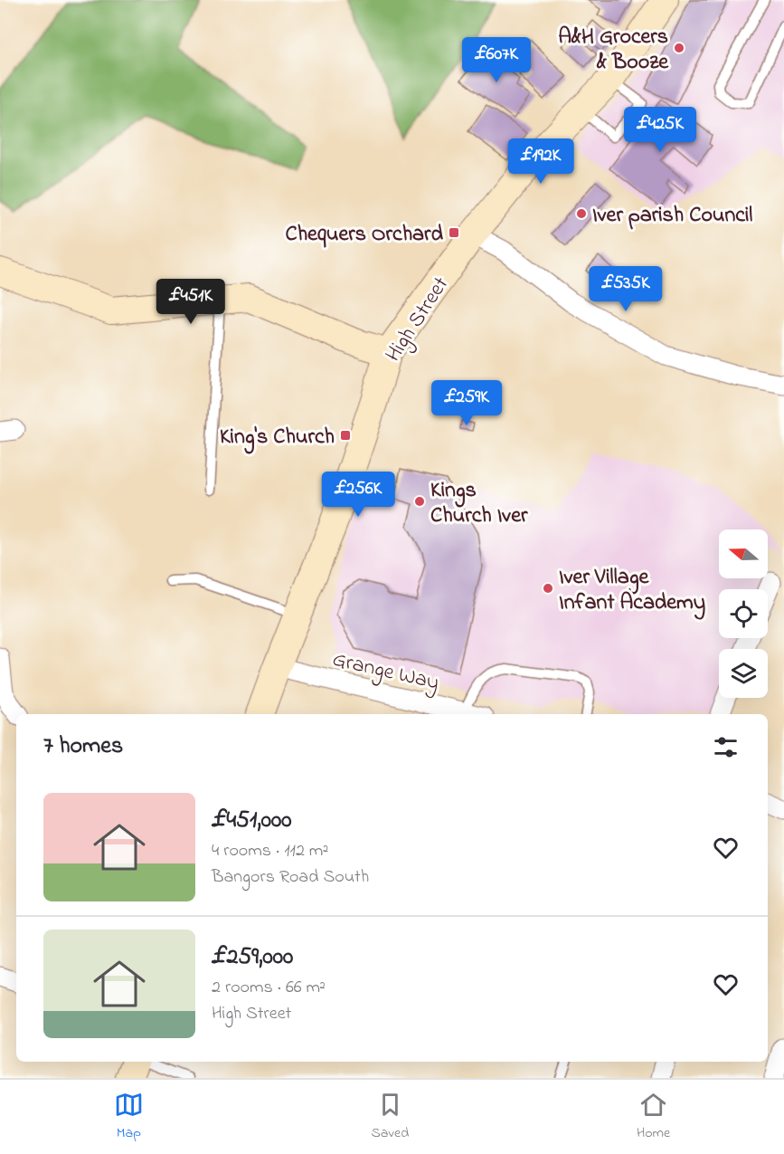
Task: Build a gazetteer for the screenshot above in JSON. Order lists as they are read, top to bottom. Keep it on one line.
{"streets":{"main road":["High Street"],"street":["Grange Way"]},"crossings":[["High Street","Grange Way"]],"places":{"other":["A&H Grocers & Booze","Iver parish Council","Kings Church Iver","Iver Village Infant Academy"],"transit":["Chequers Orchard","King's Church"]},"north":"left","page":{"price":["£607K","£425K","£192K","£535K","£451K","£259K","£256K"],"heading":"7 homes","list":[{"name":"£451,000","note":"4 rooms · 112 m² · Bangors Road South"},{"name":"£259,000","note":"2 rooms · 66 m² · High Street"}],"tabs":["Map","Saved","Home"]}}
